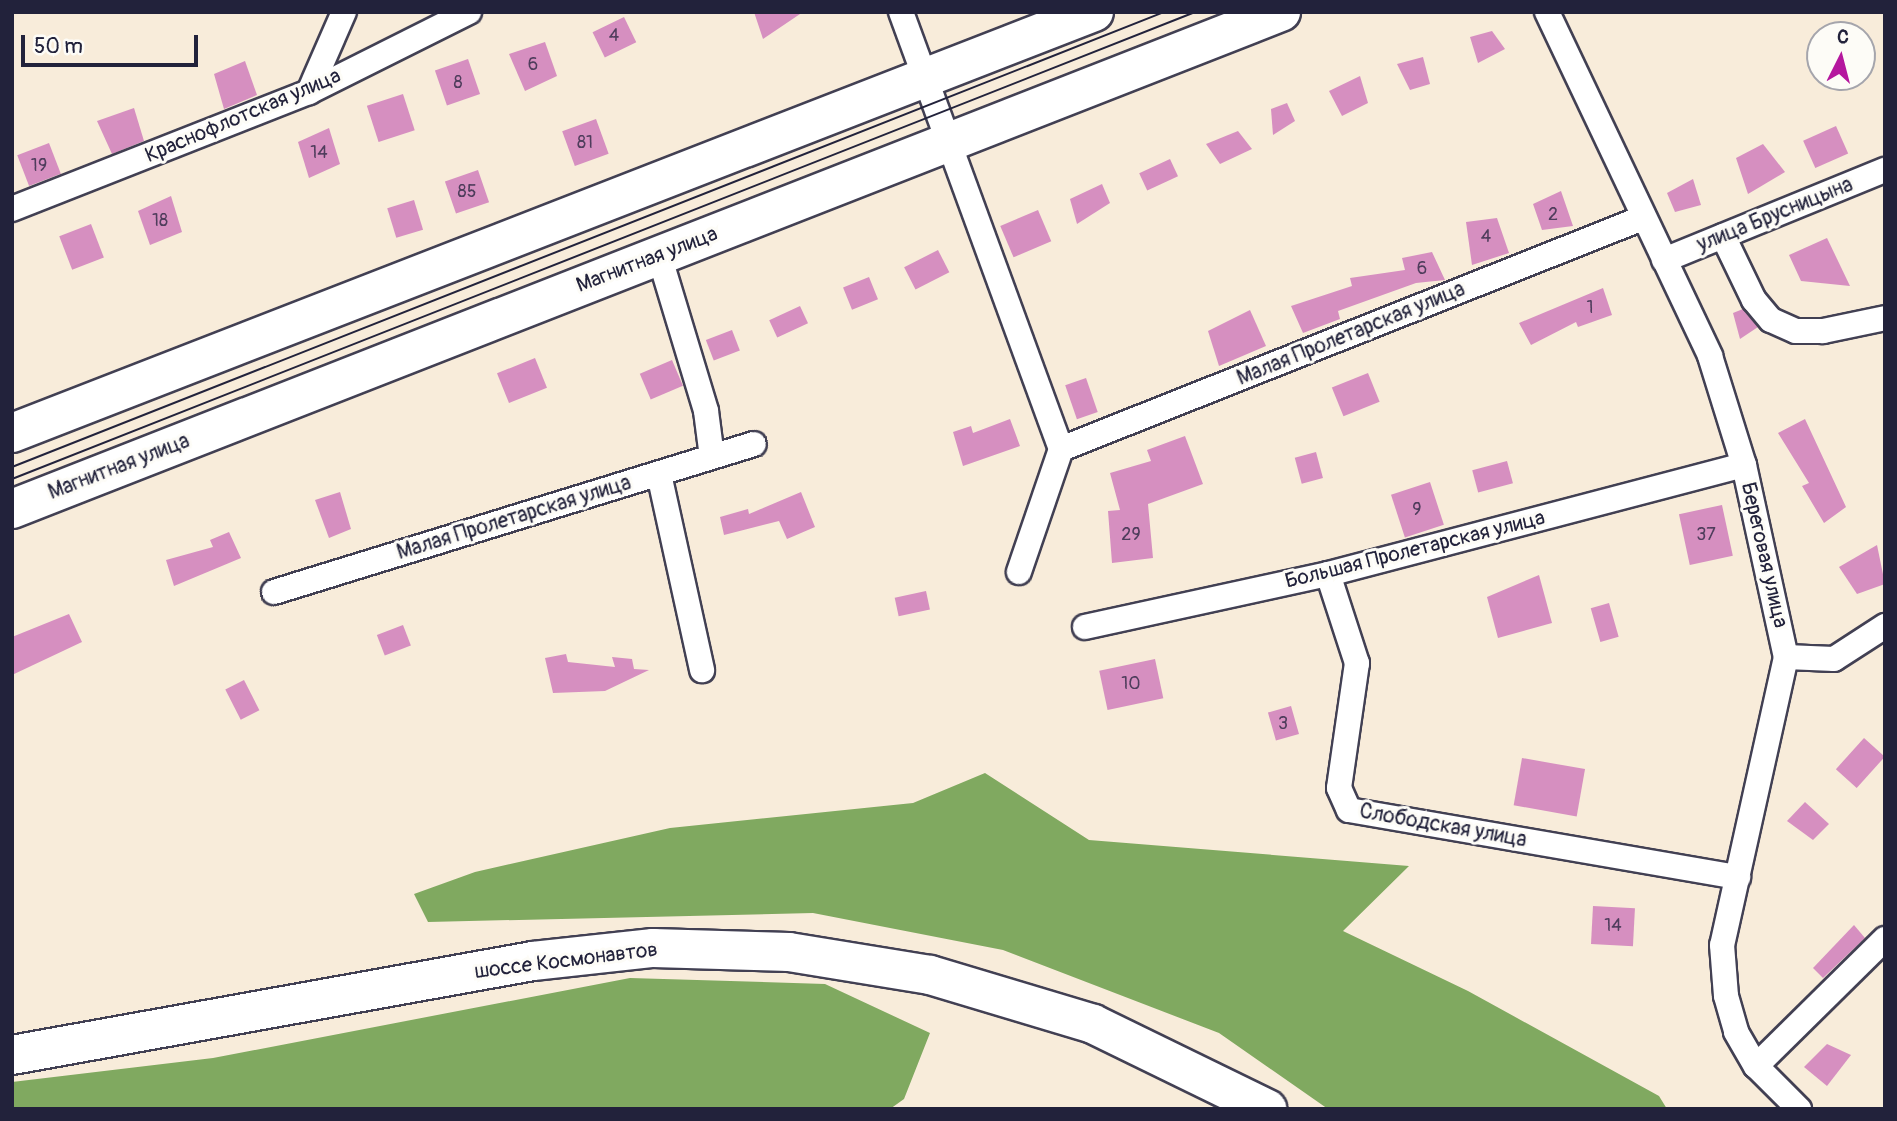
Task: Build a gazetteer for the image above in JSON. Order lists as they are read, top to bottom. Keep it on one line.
{"streets":{"main road":["Магнитная улица","шоссе Космонавтов"],"street":["Краснофлотская улица","улица Брусницына","Малая Пролетарская улица","Большая Пролетарская улица","Береговая улица","Слободская улица"]},"crossings":[["улица Брусницына","Береговая улица"],["Малая Пролетарская улица","Береговая улица"],["Большая Пролетарская улица","Береговая улица"],["Большая Пролетарская улица","Слободская улица"],["Береговая улица","Слободская улица"]],"house_numbers":["4","6","8","81","14","19","85","2","18","4","6","1","9","29","37","10","3","14"],"scale_bar":"50 m","north":"top"}
